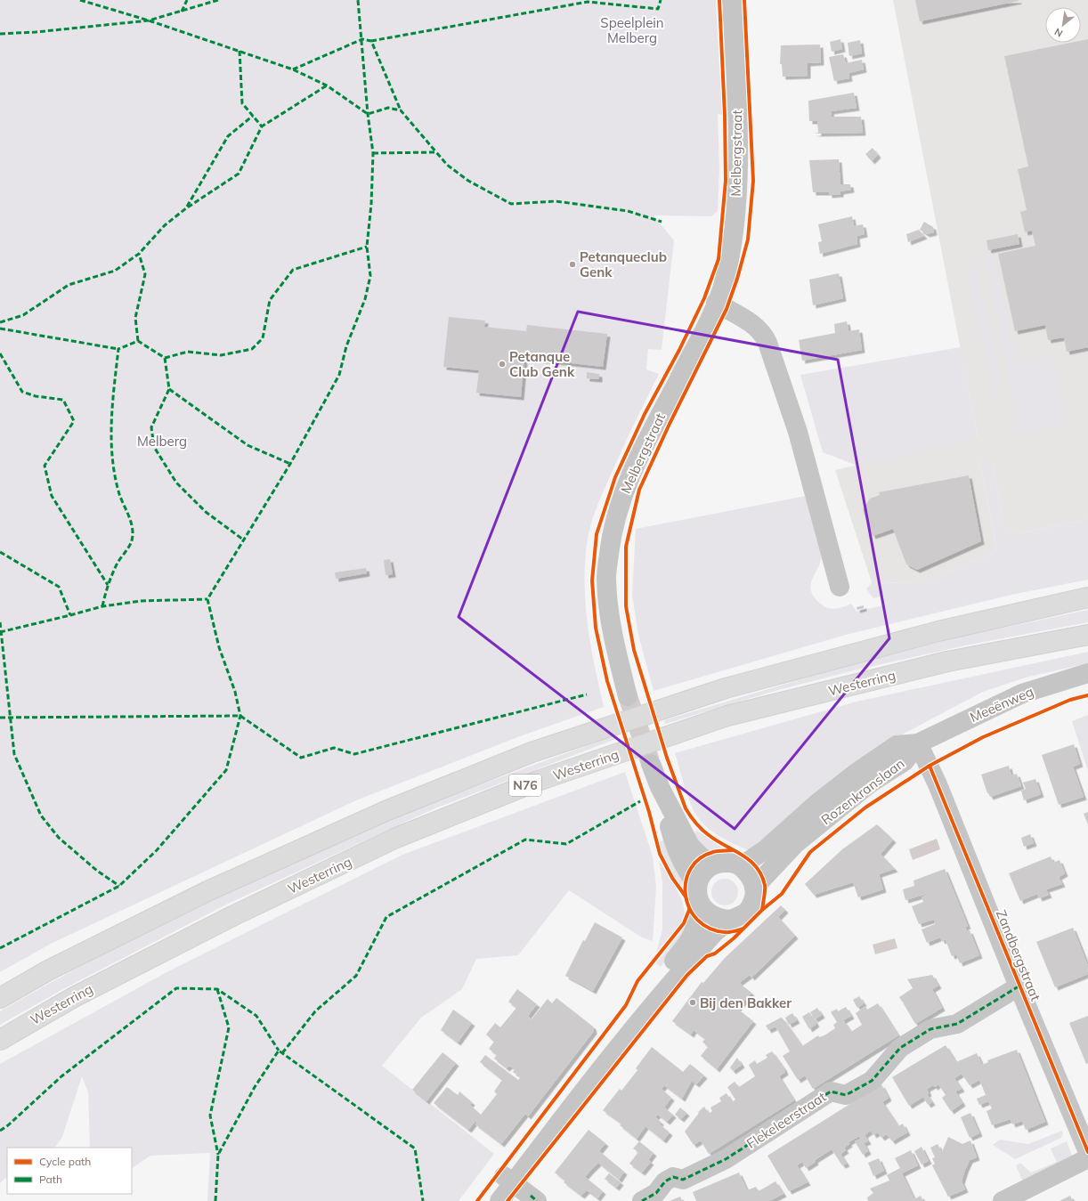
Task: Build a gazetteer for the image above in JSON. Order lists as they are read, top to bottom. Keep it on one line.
{"streets":{"highway":["Westerring","N76"],"street":["Melbergstraat","Meeënweg","Rozenkranslaan","Zandbergstraat","Flekeleerstraat"]},"crossings":[["Meeënweg","Rozenkranslaan"],["Meeënweg","Zandbergstraat"],["Rozenkranslaan","Zandbergstraat"],["Zandbergstraat","Flekeleerstraat"]],"parks":["Speelplein Melberg","Melberg"],"places":["Petanqueclub Genk","Petanque Club Genk","Bij den Bakker"],"legend":["Cycle path","Path"],"north":"bottom left"}
